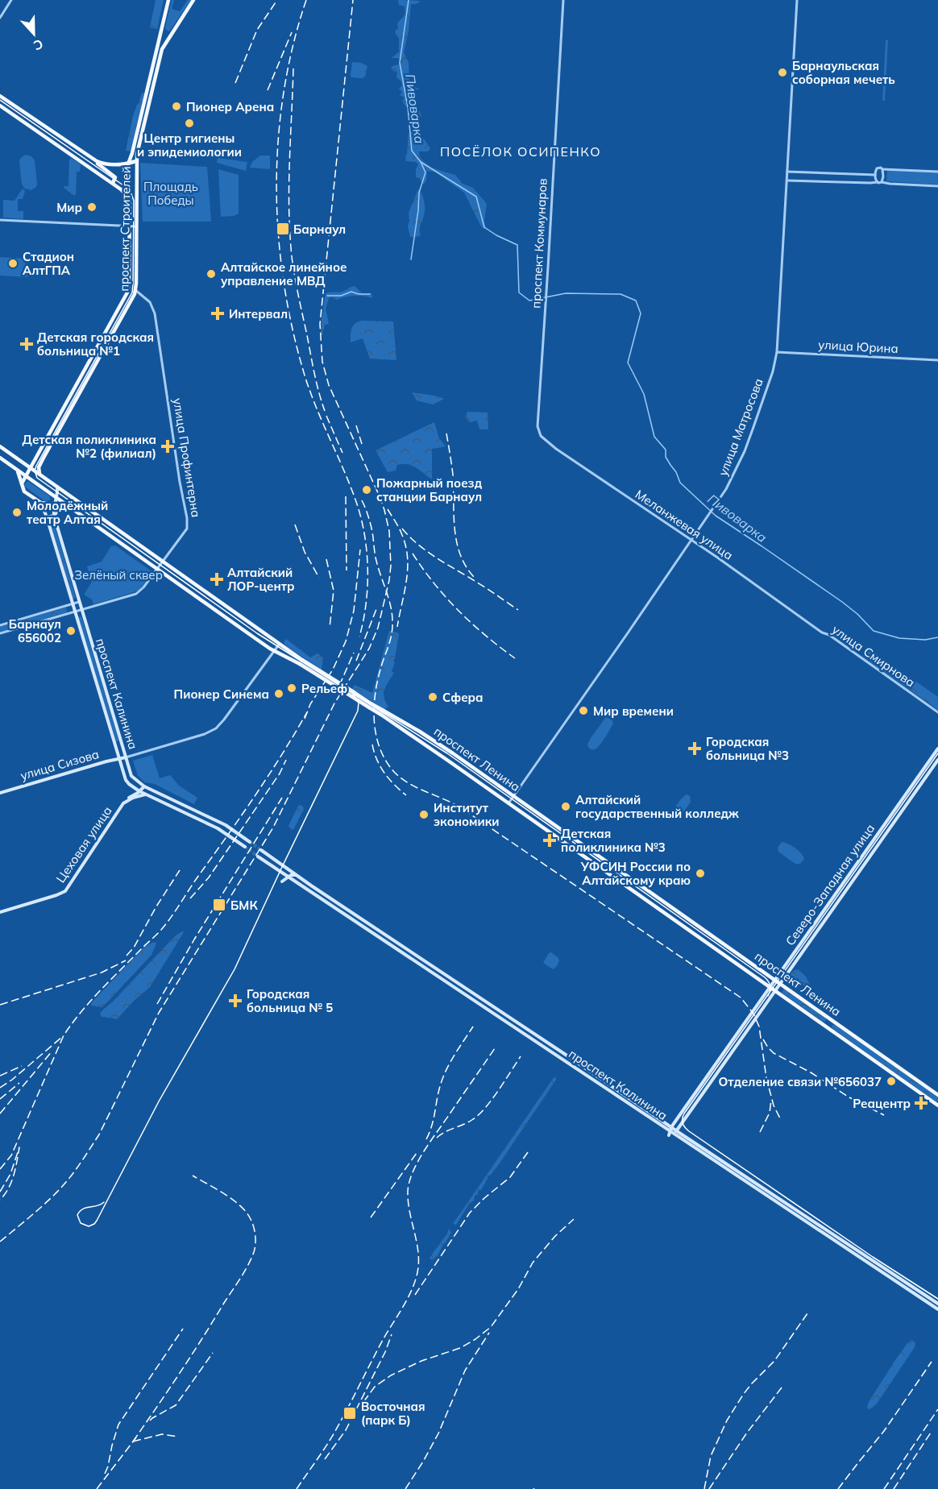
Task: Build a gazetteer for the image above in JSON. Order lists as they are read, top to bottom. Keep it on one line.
{"streets":{"main road":["проспект Строителей","проспект Калинина","проспект Ленина","улица Сизова","Цеховая улица","Северо-Западная улица"],"street":["проспект Коммунаров","улица Юрина","улица Матросова","улица Профинтерна","Меланжевая улица","улица Смирнова"]},"crossings":[["проспект Строителей","улица Профинтерна"],["проспект Строителей","проспект Ленина"],["проспект Коммунаров","Меланжевая улица"],["улица Юрина","улица Матросова"],["улица Матросова","Меланжевая улица"],["улица Матросова","проспект Ленина"],["улица Профинтерна","проспект Калинина"],["улица Профинтерна","проспект Ленина"],["Меланжевая улица","улица Смирнова"],["проспект Калинина","проспект Ленина"],["проспект Калинина","улица Сизова"],["проспект Калинина","Цеховая улица"],["проспект Калинина","Северо-Западная улица"],["проспект Ленина","Северо-Западная улица"]],"districts":["ПОСЁЛОК ОСИПЕНКО"],"water":["Пивоварка"],"parks":["Площадь Победы","Зелёный сквер"],"places":{"other":["Барнаульская соборная мечеть","Пионер Арена","Центр гигиены и эпидемиологии","Мир","Стадион АлтГПА","Алтайское линейное управление МВД","Пожарный поезд станции Барнаул","Молодёжный театр Алтая","Барнаул 656002","Рельеф","Пионер Синема","Сфера","Мир времени","Алтайский государственный колледж","Институт экономики","УФСИН России по Алтайскому краю","Отделение связи №656037"],"transit":["Барнаул","БМК","Восточная (парк Б)"],"health":["Интервал","Детская городская больница №1","Детская поликлиника №2 (филиал)","Алтайский ЛОР-центр","Городская больница №3","Детская поликлиника №3","Городская больница № 5","Реацентр"]},"north":"bottom"}
